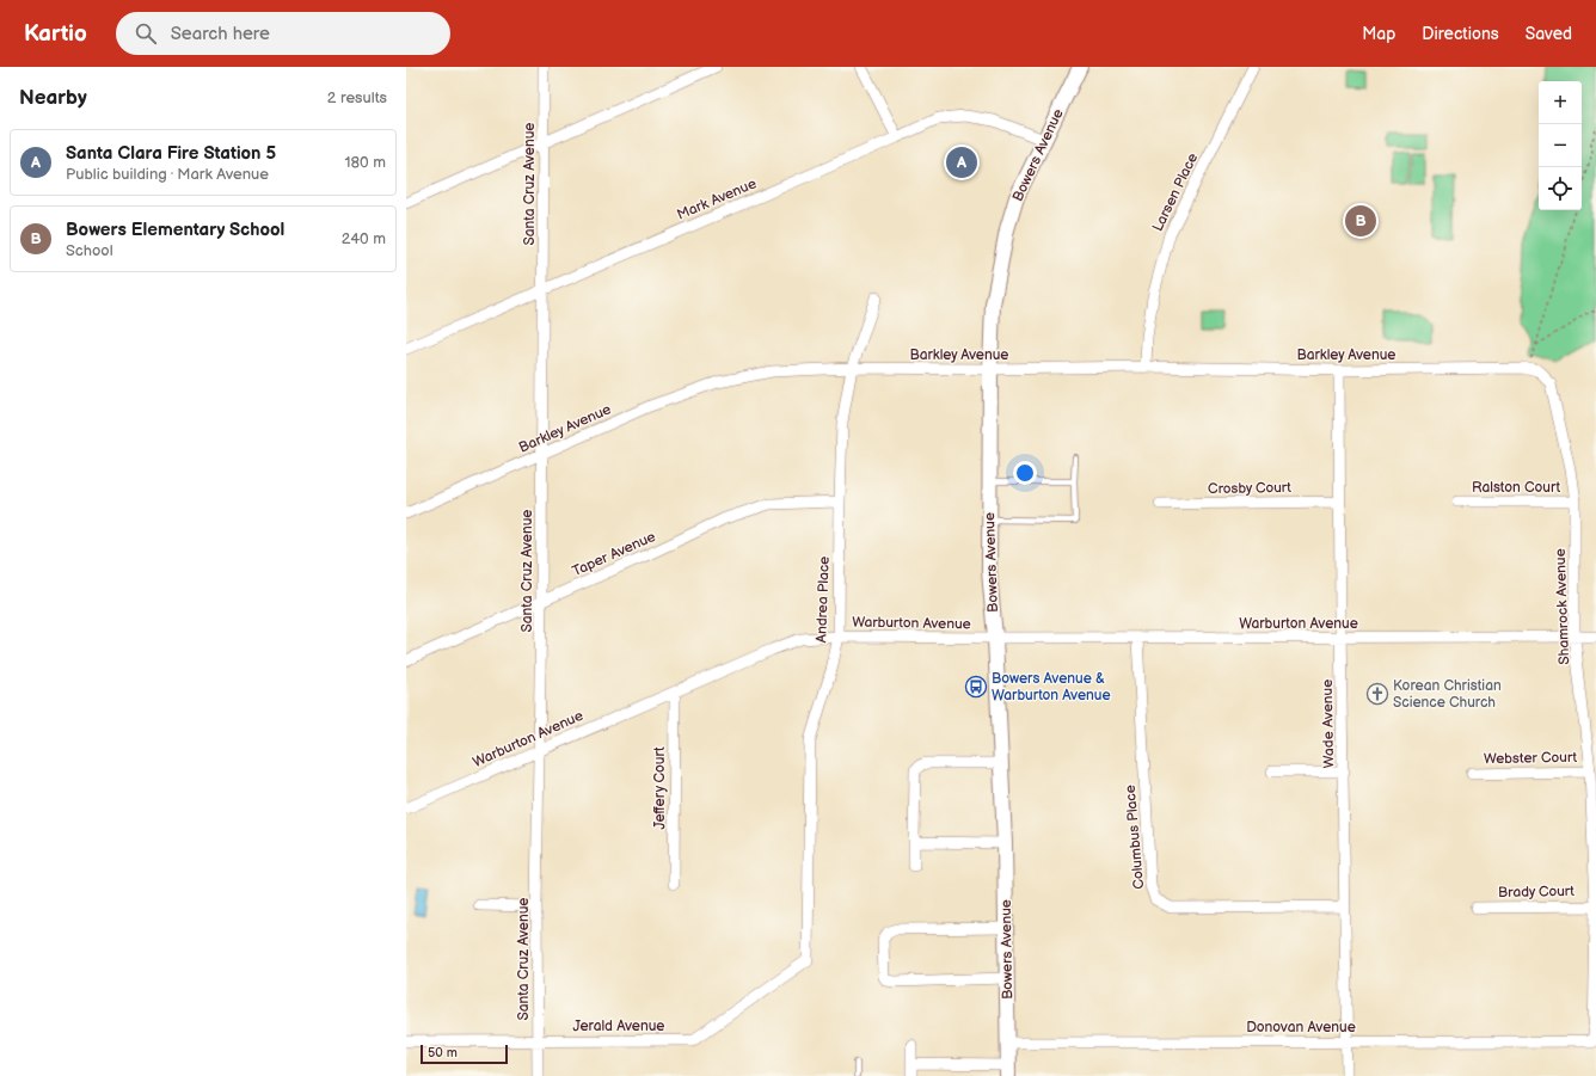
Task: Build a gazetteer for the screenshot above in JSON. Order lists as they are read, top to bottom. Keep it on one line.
{"streets":{"main road":["Bowers Avenue"],"street":["Santa Cruz Avenue","Larsen Place","Mark Avenue","Barkley Avenue","Ralston Court","Crosby Court","Taper Avenue","Andrea Place","Shamrock Avenue","Warburton Avenue","Wade Avenue","Webster Court","Jeffery Court","Columbus Place","Brady Court","Jerald Avenue","Donovan Avenue"]},"crossings":[["Bowers Avenue","Mark Avenue"],["Bowers Avenue","Barkley Avenue"],["Bowers Avenue","Warburton Avenue"],["Bowers Avenue","Donovan Avenue"],["Santa Cruz Avenue","Mark Avenue"],["Santa Cruz Avenue","Barkley Avenue"],["Santa Cruz Avenue","Taper Avenue"],["Santa Cruz Avenue","Warburton Avenue"],["Santa Cruz Avenue","Jerald Avenue"],["Larsen Place","Barkley Avenue"],["Barkley Avenue","Andrea Place"],["Barkley Avenue","Shamrock Avenue"],["Barkley Avenue","Wade Avenue"],["Ralston Court","Shamrock Avenue"],["Crosby Court","Wade Avenue"],["Taper Avenue","Andrea Place"],["Andrea Place","Warburton Avenue"],["Andrea Place","Jerald Avenue"],["Shamrock Avenue","Warburton Avenue"],["Shamrock Avenue","Webster Court"],["Shamrock Avenue","Brady Court"],["Warburton Avenue","Wade Avenue"],["Warburton Avenue","Jeffery Court"],["Warburton Avenue","Columbus Place"],["Wade Avenue","Columbus Place"],["Wade Avenue","Donovan Avenue"]],"places":{"bus stop":["Bowers Avenue & Warburton Avenue"],"church":["Korean Christian Science Church"]},"scale_bar":"50 m","page":{"header":"Kartio","search":"Search here","nav":["Map","Directions","Saved"],"heading":["Nearby","2 results"],"map_buttons":["+","−"],"list":[{"mark":"A","name":"Santa Clara Fire Station 5","note":"Public building · Mark Avenue","value":"180 m"},{"mark":"B","name":"Bowers Elementary School","note":"School","value":"240 m"}],"pins":["A","B"],"scale":"50 m"}}
